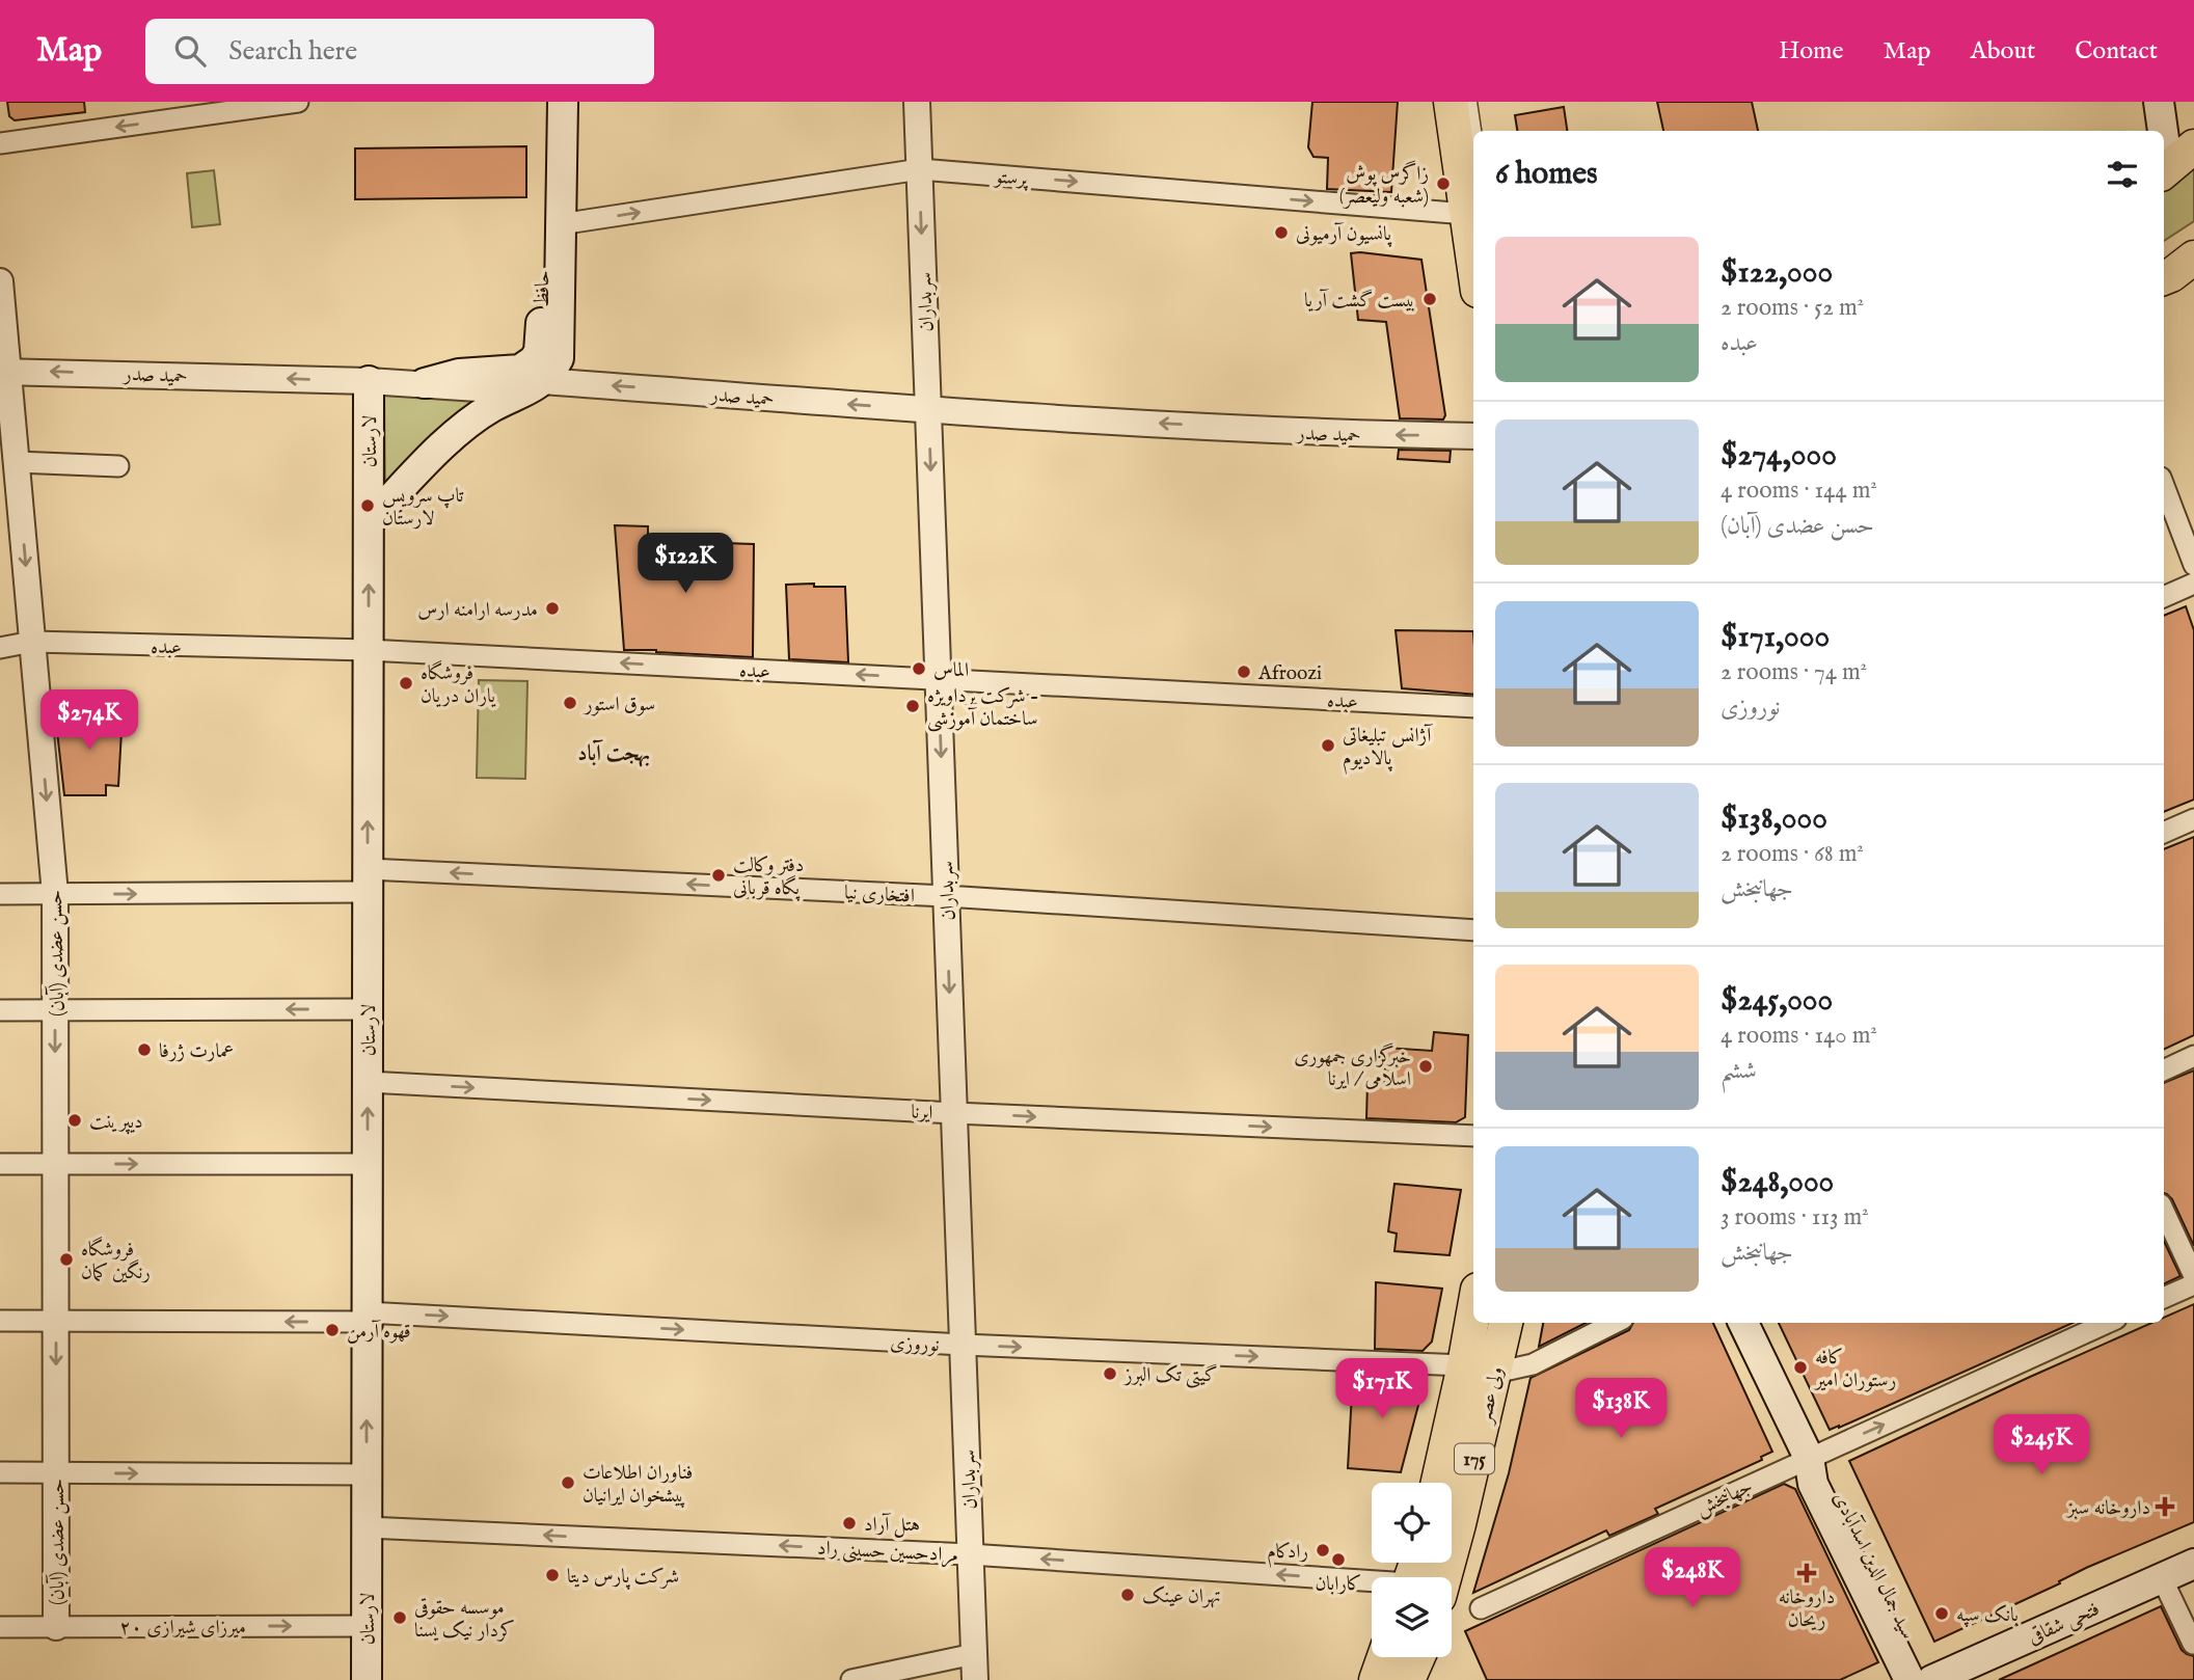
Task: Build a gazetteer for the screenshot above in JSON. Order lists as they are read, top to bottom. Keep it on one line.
{"streets":{"main road":["حافظ","لارستان","ولی عصر","175","سید جمال الدین اسدآبادی","فتحی شقاقی"],"street":["پرستو","سربداران","حمید صدر","عبده","افتخاری نیا","حسن عضدی (آبان)","ايرنا","نوروزی","جهانبخش","مرادحسین حسینی راد","میرزای شیرازی ۲۰"]},"crossings":[["پرستو","حافظ"],["پرستو","سربداران"],["حافظ","حمید صدر"],["سربداران","حمید صدر"],["سربداران","عبده"],["سربداران","افتخاری نیا"],["سربداران","ايرنا"],["سربداران","نوروزی"],["سربداران","مرادحسین حسینی راد"],["حمید صدر","لارستان"],["حمید صدر","حسن عضدی (آبان)"],["لارستان","عبده"],["لارستان","افتخاری نیا"],["لارستان","ايرنا"],["لارستان","نوروزی"],["لارستان","مرادحسین حسینی راد"],["لارستان","میرزای شیرازی ۲۰"],["عبده","حسن عضدی (آبان)"],["افتخاری نیا","حسن عضدی (آبان)"],["حسن عضدی (آبان)","نوروزی"],["حسن عضدی (آبان)","میرزای شیرازی ۲۰"],["نوروزی","ولی عصر"],["جهانبخش","سید جمال الدین اسدآبادی"],["سید جمال الدین اسدآبادی","فتحی شقاقی"]],"one_way":["پرستو","سربداران","حمید صدر","لارستان","عبده","حسن عضدی (آبان)","ايرنا","جهانبخش","مرادحسین حسینی راد"],"districts":["بهجت آباد"],"places":{"other":["زاگرس پوش (شعبه ولیعصر)","پانسیون آرمیونی","بیست گشت آریا","تاپ سرویس لارستان","مدرسه ارامنه ارس","الماس","Afroozi","فروشگاه یاران دریان","سوق استور","شرکت پرداویژه - ساختمان آموزشی","آژانس تبلیغاتی پالادیوم","دفتر وکالت پگاه قربانی","عمارت ژرفا","خبرگزاری جمهوری اسلامی / ایرنا","دیپرینت","فروشگاه رنگین کمان","قهوه آرمن","کافه رستوران امیر","گیتی تک البرز","فناوران اطلاعات پیشخوان ایرانیان","هتل آراد","رادکام","کارابان","شرکت پارس دیتا","تهران عینک","بانک سپه","موسسه حقوقی کردار نیک یسنا"],"health":["داروخانه سبز","داروخانه ریحان"]},"page":{"header":"Map","search":"Search here","nav":["Home","Map","About","Contact"],"heading":"6 homes","list":[{"name":"$122,000","note":"2 rooms · 52 m² · عبده"},{"name":"$274,000","note":"4 rooms · 144 m² · حسن عضدی (آبان)"},{"name":"$171,000","note":"2 rooms · 74 m² · نوروزی"},{"name":"$138,000","note":"2 rooms · 68 m² · جهانبخش"},{"name":"$245,000","note":"4 rooms · 140 m² · ششم"},{"name":"$248,000","note":"3 rooms · 113 m² · جهانبخش"}],"price":["$122K","$274K","$171K","$138K","$245K","$248K"]}}
